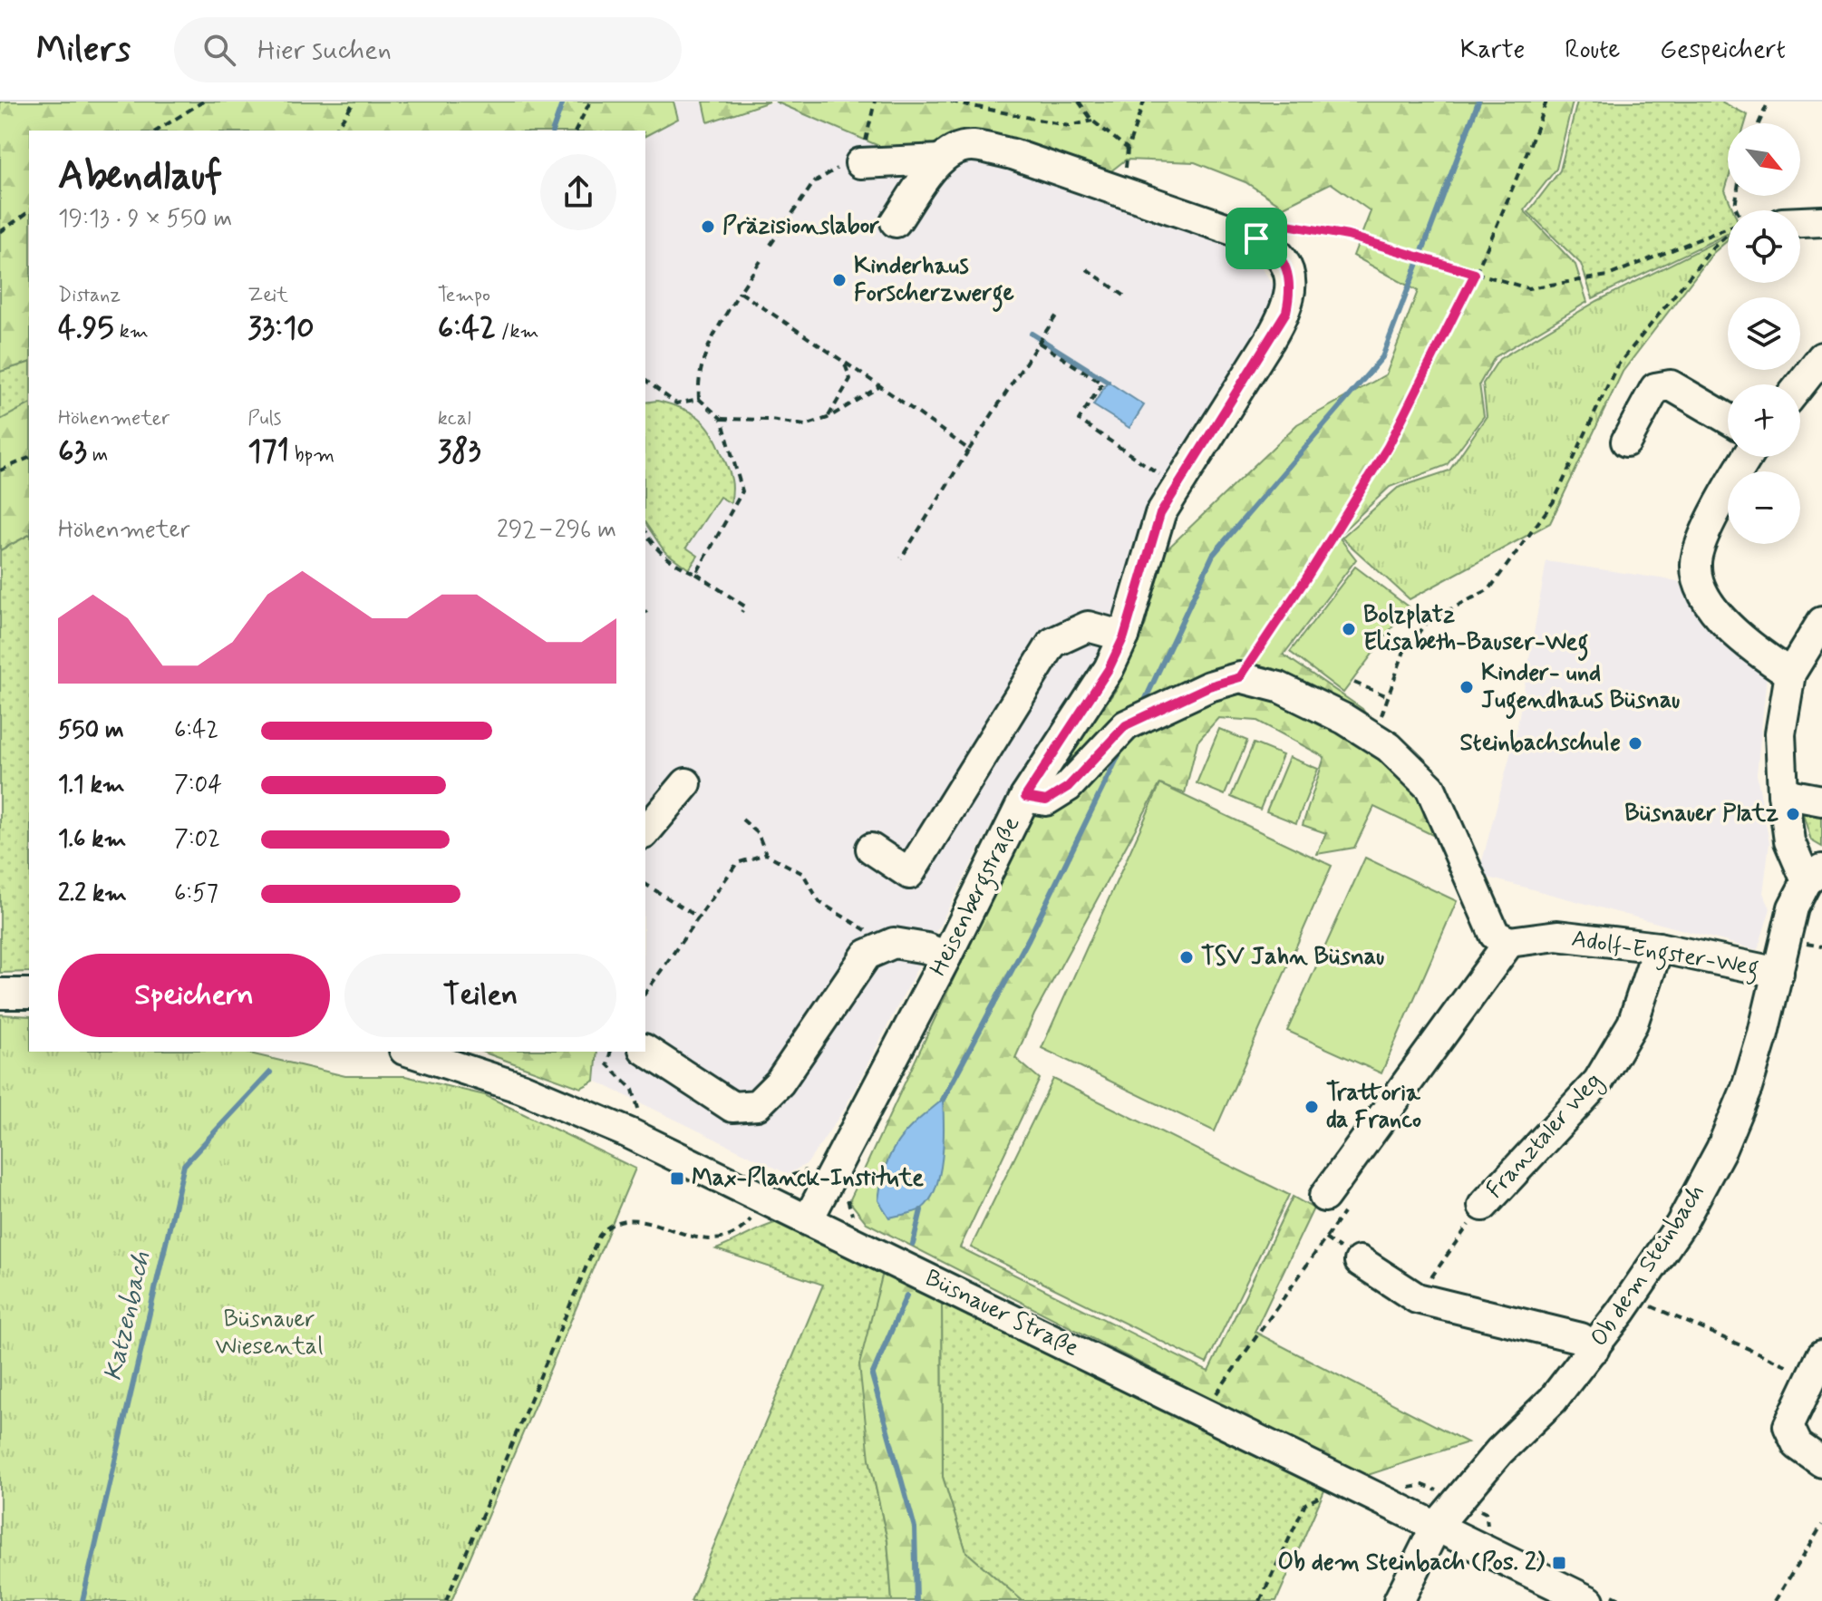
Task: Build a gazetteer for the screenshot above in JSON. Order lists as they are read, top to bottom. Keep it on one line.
{"streets":{"street":["Heisenbergstraße","Adolf-Engster-Weg","Franztaler Weg","Ob dem Steinbach","Büsnauer Straße"]},"crossings":[["Heisenbergstraße","Büsnauer Straße"],["Adolf-Engster-Weg","Franztaler Weg"],["Adolf-Engster-Weg","Ob dem Steinbach"],["Ob dem Steinbach","Büsnauer Straße"]],"water":["Katzenbach"],"parks":["Büsnauer Wiesental"],"places":{"other":["Präzisionslabor","Kinderhaus Forscherzwerge","Bolzplatz Elisabeth-Bauser-Weg","Kinder- und Jugendhaus Büsnau","Steinbachschule","Büsnauer Platz","TSV Jahn Büsnau","Trattoria da Franco"],"transit":["Max-Planck-Institute","Ob dem Steinbach (Pos. 2)"]},"north":"bottom right","page":{"header":"Milers","search":"Hier suchen","nav":["Karte","Route","Gespeichert"],"map_buttons":["+","−"],"heading":["Abendlauf","19:13 · 9 × 550 m"],"stats":[["Distanz","4.95 km"],["Zeit","33:10"],["Tempo","6:42 /km"],["Höhenmeter","63 m"],["Puls","171 bpm"],["kcal","383"]],"chart":["Höhenmeter","292–296 m"],"list":[{"name":"550 m","note":"6:42"},{"name":"1.1 km","note":"7:04"},{"name":"1.6 km","note":"7:02"},{"name":"2.2 km","note":"6:57"}],"buttons":["Speichern","Teilen"]}}
